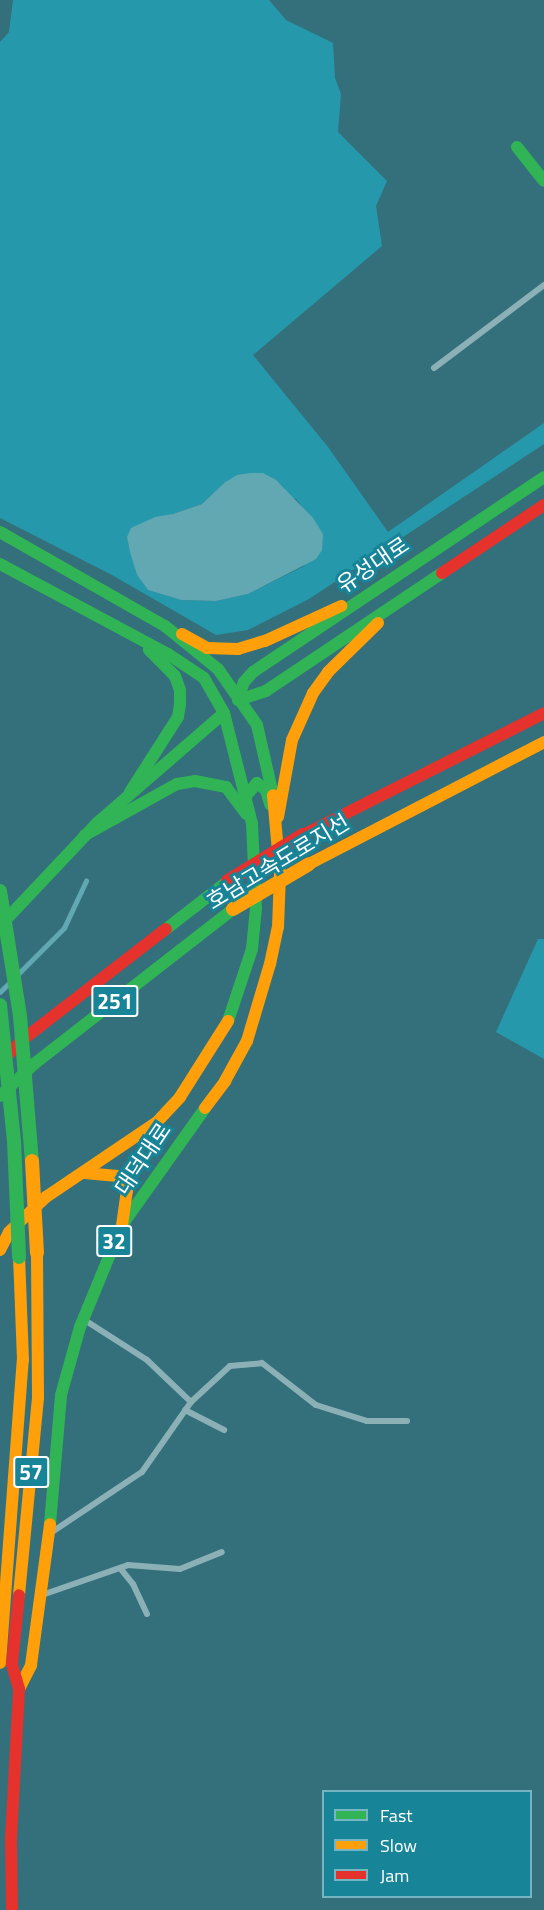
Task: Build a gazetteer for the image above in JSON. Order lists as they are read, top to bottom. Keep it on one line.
{"streets":{"main road":["유성대로","호남고속도로지선","251","대덕대로","32","57"]},"crossings":[["유성대로","대덕대로"],["유성대로","32"],["대덕대로","32"]],"legend":["Fast","Slow","Jam"]}
